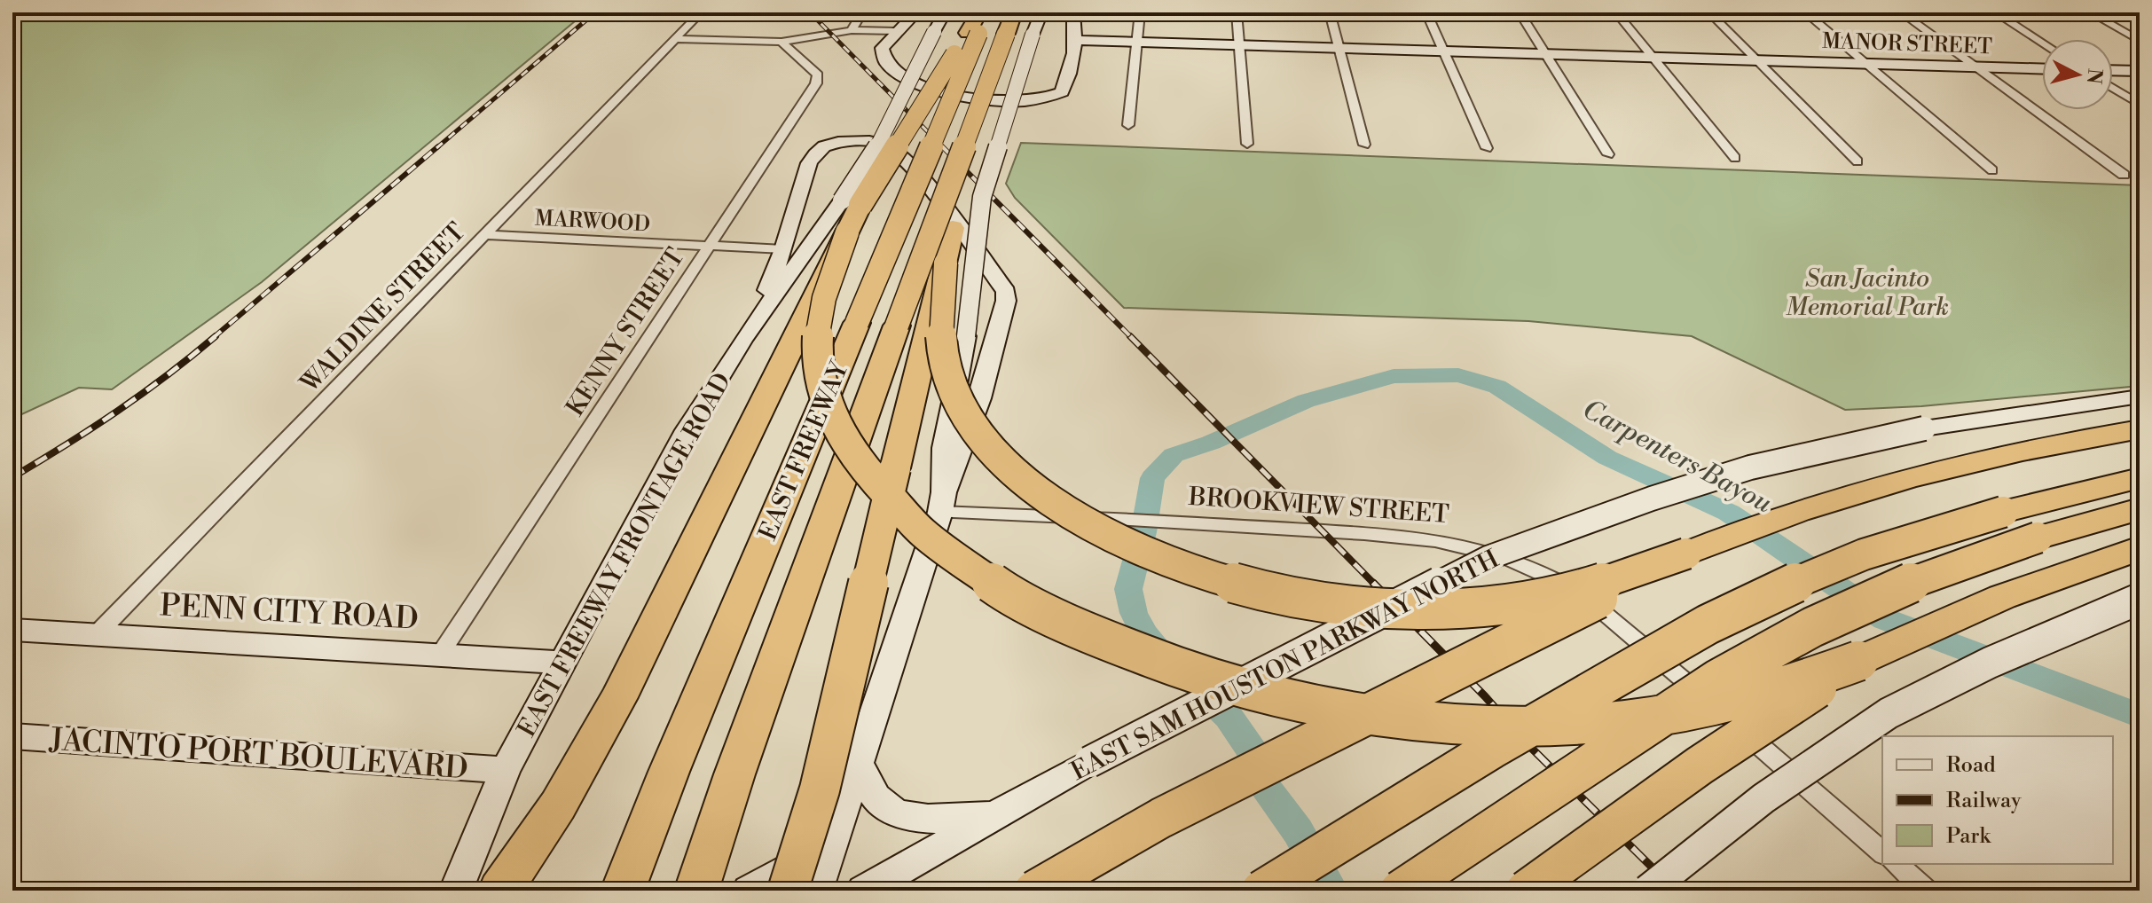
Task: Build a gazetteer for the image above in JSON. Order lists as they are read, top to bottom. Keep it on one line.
{"streets":{"highway":["EAST FREEWAY"],"main road":["MANOR STREET","EAST FREEWAY FRONTAGE ROAD","PENN CITY ROAD","EAST SAM HOUSTON PARKWAY NORTH","JACINTO PORT BOULEVARD"],"street":["MARWOOD","WALDINE STREET","KENNY STREET","BROOKVIEW STREET"]},"crossings":[["MARWOOD","WALDINE STREET"],["MARWOOD","KENNY STREET"],["WALDINE STREET","PENN CITY ROAD"],["KENNY STREET","PENN CITY ROAD"],["EAST FREEWAY FRONTAGE ROAD","PENN CITY ROAD"],["EAST FREEWAY FRONTAGE ROAD","JACINTO PORT BOULEVARD"]],"water":["Carpenters Bayou"],"parks":["San Jacinto Memorial Park"],"legend":["Road","Railway","Park"],"north":"right"}
